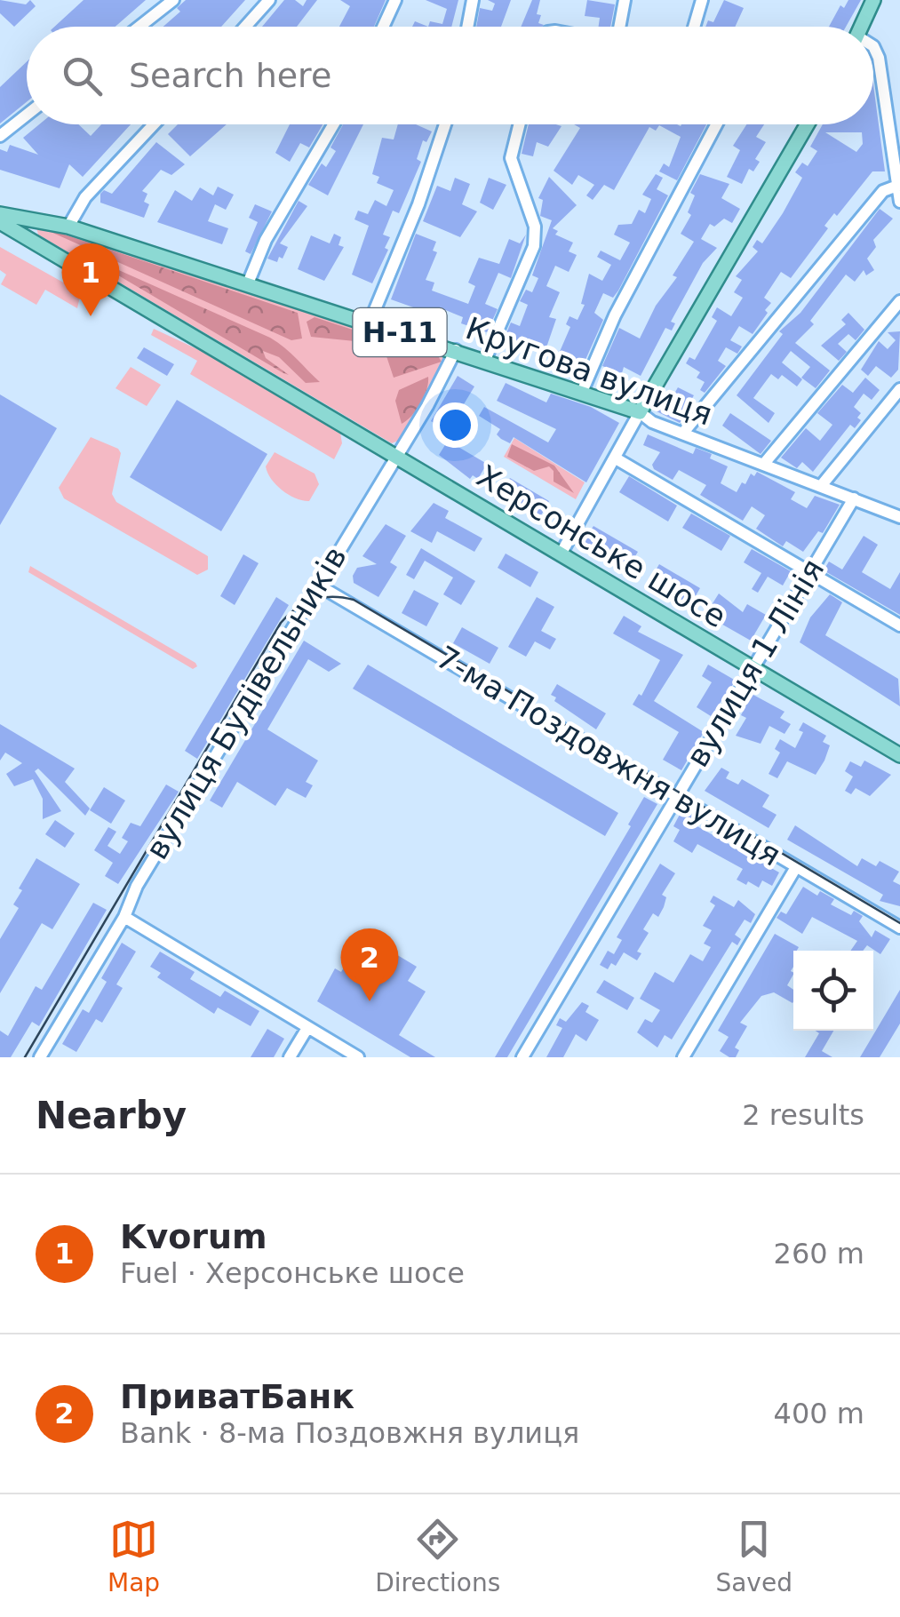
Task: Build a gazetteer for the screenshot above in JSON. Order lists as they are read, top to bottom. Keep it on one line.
{"streets":{"main road":["Н-11","Кругова вулиця","Херсонське шосе"],"street":["вулиця 1 Лінія","вулиця Будівельників","7-ма Поздовжня вулиця"]},"crossings":[["Кругова вулиця","вулиця 1 Лінія"],["Кругова вулиця","вулиця Будівельників"],["Херсонське шосе","вулиця 1 Лінія"],["Херсонське шосе","вулиця Будівельників"],["вулиця 1 Лінія","7-ма Поздовжня вулиця"],["вулиця Будівельників","7-ма Поздовжня вулиця"]],"page":{"search":"Search here","pins":["1","2"],"heading":["Nearby","2 results"],"list":[{"mark":"1","name":"Kvorum","note":"Fuel · Херсонське шосе","value":"260 m"},{"mark":"2","name":"ПриватБанк","note":"Bank · 8-ма Поздовжня вулиця","value":"400 m"}],"nav":["Map","Directions","Saved"]}}
